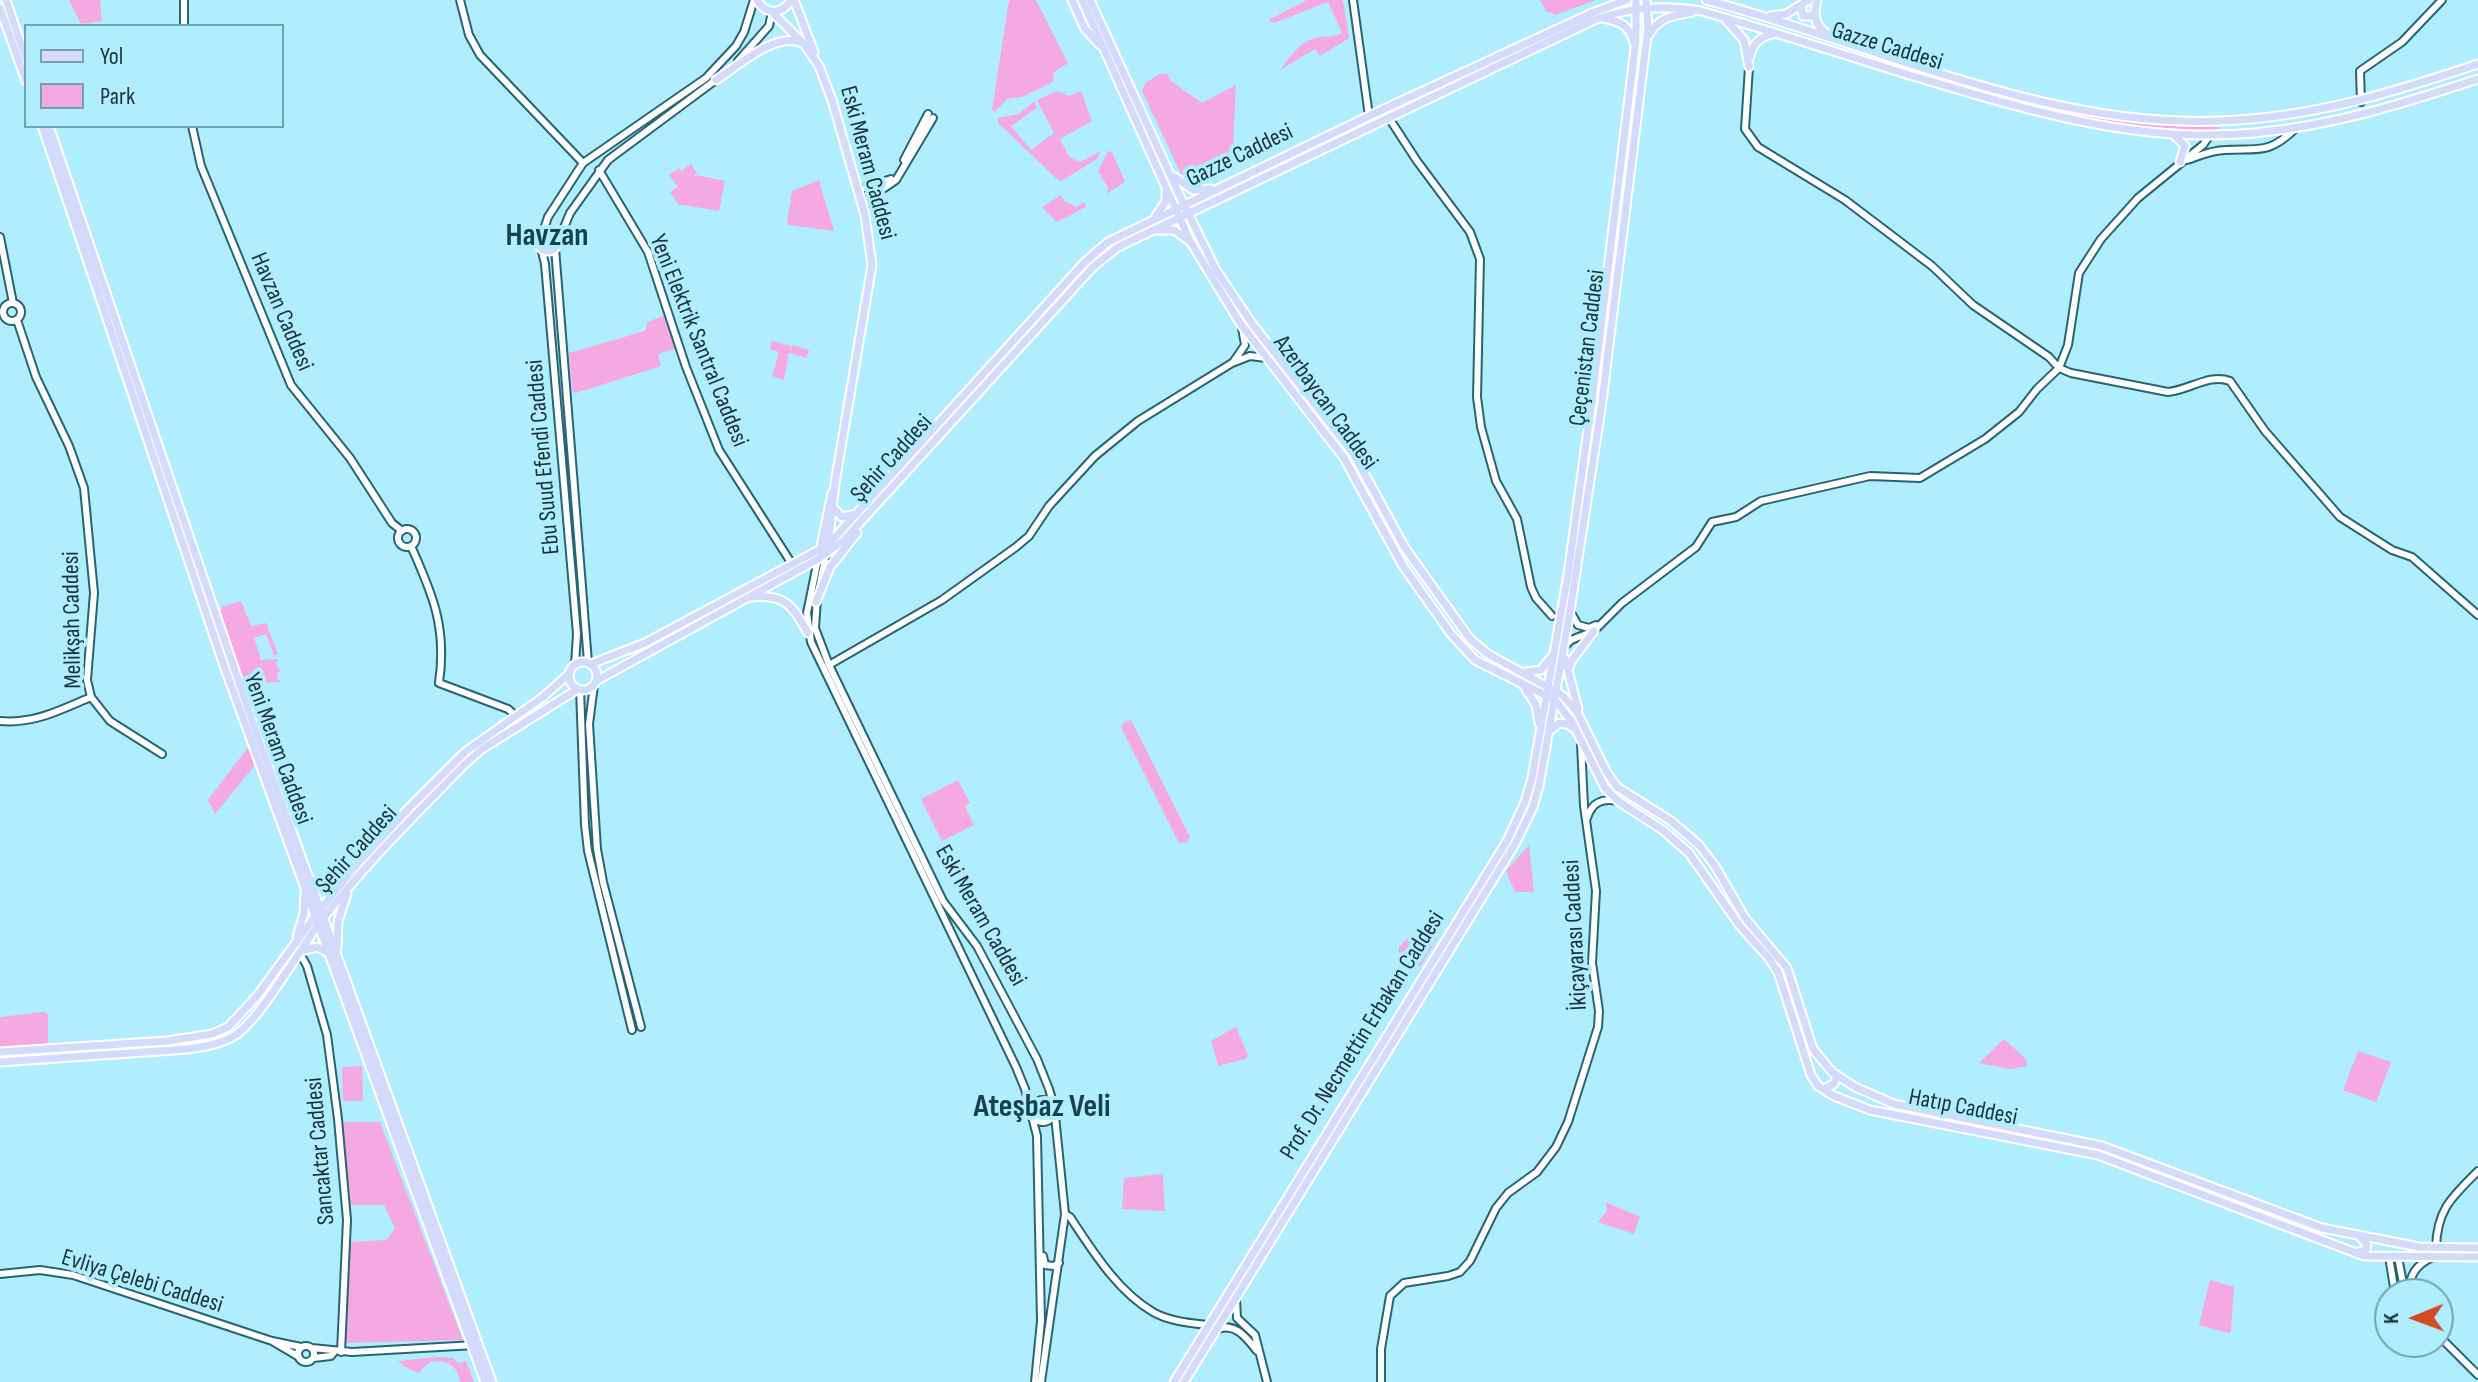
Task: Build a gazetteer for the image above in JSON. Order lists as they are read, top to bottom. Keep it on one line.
{"streets":{"main road":["Gazze Caddesi","Eski Meram Caddesi","Çeçenistan Caddesi","Azerbaycan Caddesi","Şehir Caddesi","Yeni Meram Caddesi","Prof. Dr. Necmettin Erbakan Caddesi","Hatıp Caddesi"],"street":["Havzan Caddesi","Yeni Elektrik Santral Caddesi","Ebu Suud Efendi Caddesi","Melikşah Caddesi","İkiçayarası Caddesi","Sancaktar Caddesi","Evliya Çelebi Caddesi"]},"crossings":[["Gazze Caddesi","Çeçenistan Caddesi"],["Gazze Caddesi","Azerbaycan Caddesi"],["Gazze Caddesi","Şehir Caddesi"],["Eski Meram Caddesi","Ebu Suud Efendi Caddesi"],["Eski Meram Caddesi","Şehir Caddesi"],["Yeni Elektrik Santral Caddesi","Ebu Suud Efendi Caddesi"],["Yeni Elektrik Santral Caddesi","Şehir Caddesi"],["Çeçenistan Caddesi","Azerbaycan Caddesi"],["Çeçenistan Caddesi","Prof. Dr. Necmettin Erbakan Caddesi"],["Azerbaycan Caddesi","Şehir Caddesi"],["Azerbaycan Caddesi","İkiçayarası Caddesi"],["Azerbaycan Caddesi","Prof. Dr. Necmettin Erbakan Caddesi"],["Azerbaycan Caddesi","Hatıp Caddesi"],["Ebu Suud Efendi Caddesi","Şehir Caddesi"],["Şehir Caddesi","Yeni Meram Caddesi"]],"districts":["Havzan","Ateşbaz Veli"],"legend":["Yol","Park"],"north":"left"}
